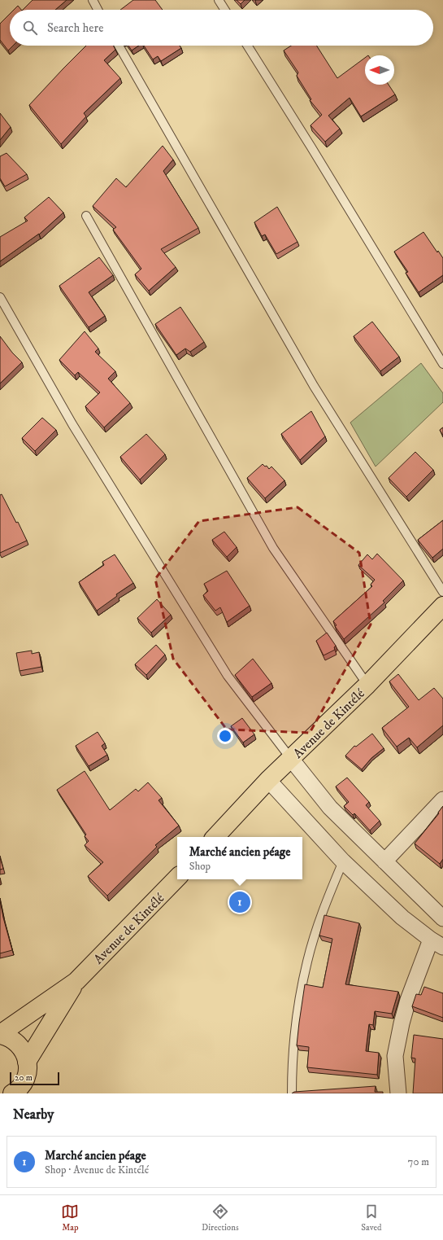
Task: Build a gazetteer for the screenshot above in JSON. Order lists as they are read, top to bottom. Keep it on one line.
{"streets":{"main road":["Avenue de Kintélé"]},"scale_bar":"20 m","north":"left","page":{"search":"Search here","popup":["Marché ancien péage","Shop"],"pins":"1","scale":"20 m","heading":"Nearby","list":[{"mark":"1","name":"Marché ancien péage","note":"Shop · Avenue de Kintélé","value":"70 m"}],"nav":["Map","Directions","Saved"]}}
